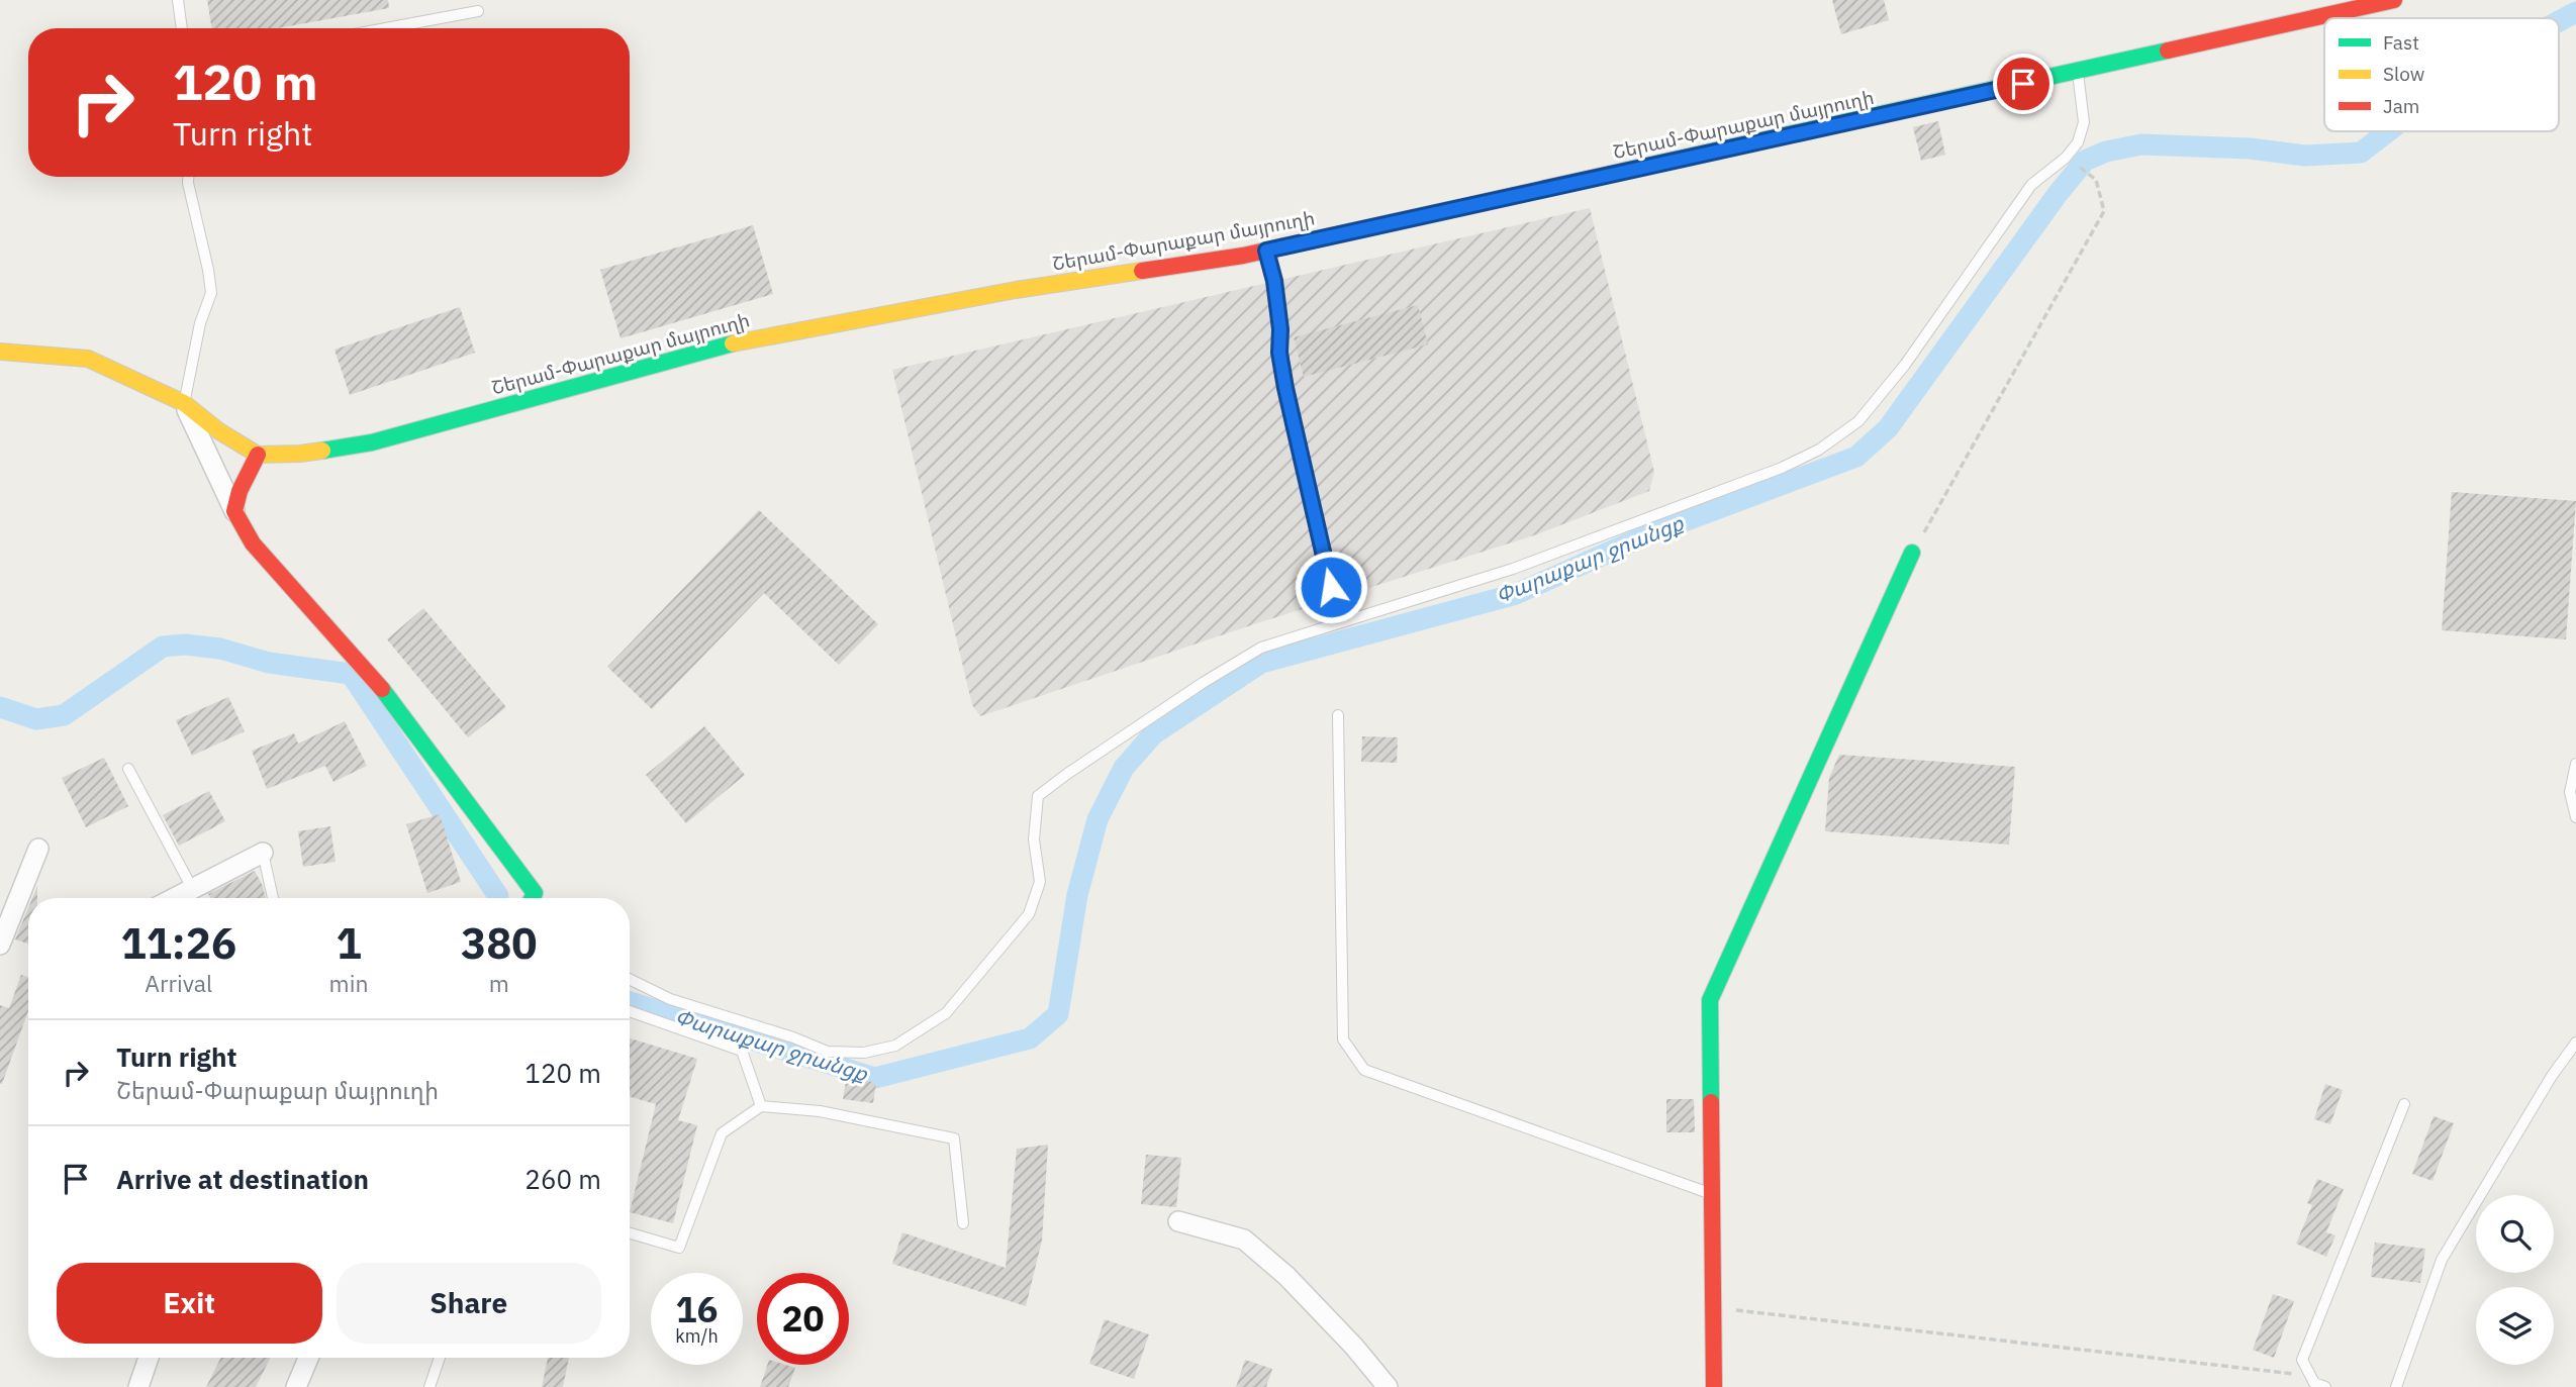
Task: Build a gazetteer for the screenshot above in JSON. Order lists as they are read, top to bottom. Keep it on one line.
{"streets":{"street":["Շերամ-Փարաքար մայրուղի"]},"water":["Փարաքար ջրանցք"],"legend":["Fast","Slow","Jam"],"page":{"turn":["120 m","Turn right"],"eta":["11:26","Arrival","1","min","380","m"],"list":[{"name":"Turn right","note":"Շերամ-Փարաքար մայրուղի","value":"120 m"},{"name":"Arrive at destination","value":"260 m"}],"buttons":["Exit","Share"],"speed":"16 km/h","limit":"20"}}
